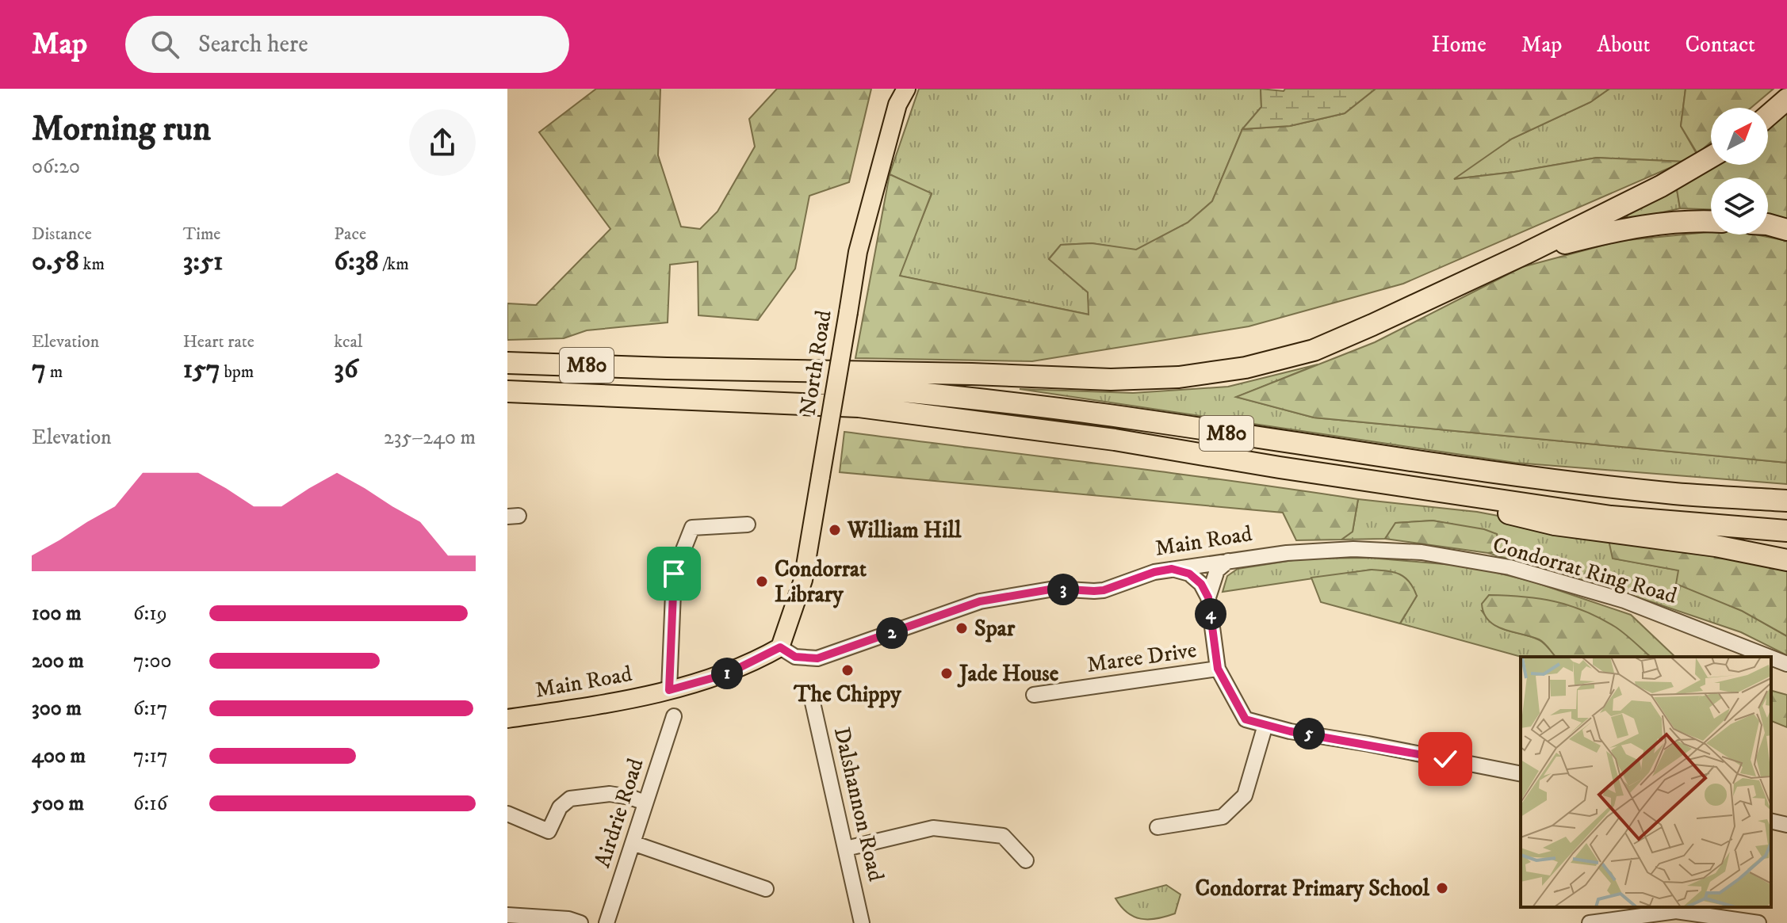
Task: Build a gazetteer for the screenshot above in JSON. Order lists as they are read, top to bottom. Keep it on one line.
{"streets":{"highway":["M80"],"main road":["North Road","Main Road"],"street":["Condorrat Ring Road","Maree Drive","Dalshannon Road","Airdrie Road"]},"crossings":[["North Road","Main Road"],["Main Road","Condorrat Ring Road"]],"places":["William Hill","Condorrat Library","Spar","The Chippy","Jade House","Condorrat Primary School"],"north":"top right","page":{"header":"Map","search":"Search here","nav":["Home","Map","About","Contact"],"heading":["Morning run","06:20"],"stats":[["Distance","0.58 km"],["Time","3:51"],["Pace","6:38 /km"],["Elevation","7 m"],["Heart rate","157 bpm"],["kcal","36"]],"chart":["Elevation","235–240 m"],"pins":["3","4","2","1","5"],"list":[{"name":"100 m","note":"6:19"},{"name":"200 m","note":"7:00"},{"name":"300 m","note":"6:17"},{"name":"400 m","note":"7:17"},{"name":"500 m","note":"6:16"}]}}
